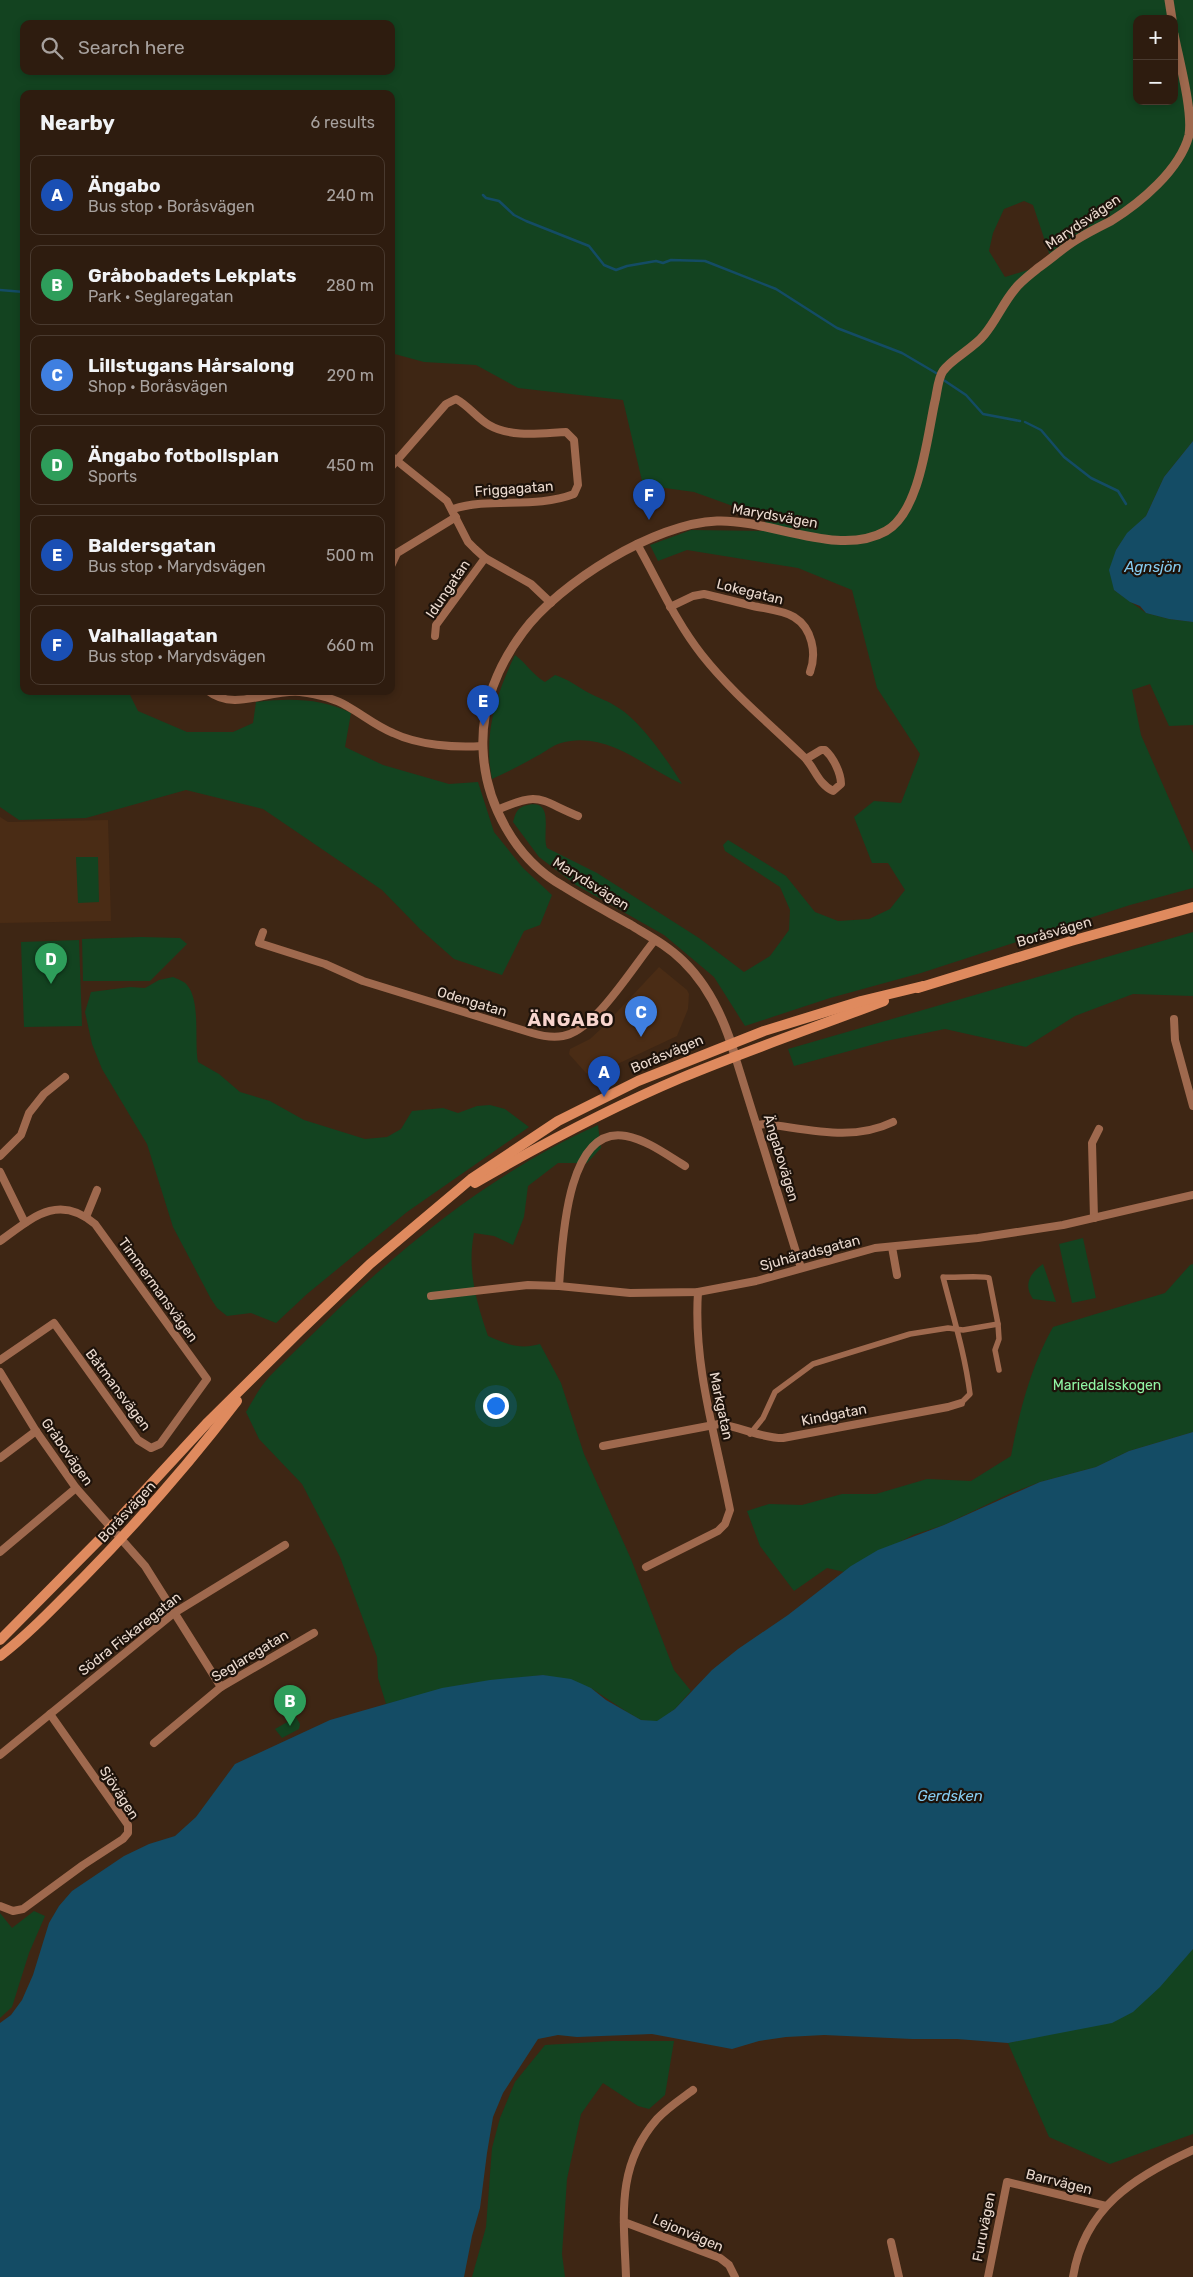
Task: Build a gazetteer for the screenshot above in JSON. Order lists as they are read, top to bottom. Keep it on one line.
{"streets":{"main road":["Boråsvägen"],"street":["Marydsvägen","Friggagatan","Idungatan","Lokegatan","Odengatan","Ängabovägen","Sjuhäradsgatan","Timmermansvägen","Båtmansvägen","Markgatan","Kindgatan","Gråbovägen","Södra Fiskaregatan","Seglaregatan","Sjövägen","Barrvägen","Furuvägen","Lejonvägen"]},"crossings":[["Marydsvägen","Boråsvägen"],["Marydsvägen","Odengatan"],["Marydsvägen","Ängabovägen"],["Boråsvägen","Ängabovägen"],["Boråsvägen","Gråbovägen"],["Ängabovägen","Sjuhäradsgatan"],["Sjuhäradsgatan","Markgatan"],["Timmermansvägen","Båtmansvägen"],["Markgatan","Kindgatan"],["Gråbovägen","Södra Fiskaregatan"],["Gråbovägen","Seglaregatan"],["Södra Fiskaregatan","Sjövägen"],["Barrvägen","Furuvägen"]],"districts":["ÄNGABO"],"water":["Agnsjön","Gerdsken"],"parks":["Mariedalsskogen"],"page":{"map_buttons":["+","−"],"search":"Search here","heading":["Nearby","6 results"],"list":[{"mark":"A","name":"Ängabo","note":"Bus stop · Boråsvägen","value":"240 m"},{"mark":"B","name":"Gråbobadets Lekplats","note":"Park · Seglaregatan","value":"280 m"},{"mark":"C","name":"Lillstugans Hårsalong","note":"Shop · Boråsvägen","value":"290 m"},{"mark":"D","name":"Ängabo fotbollsplan","note":"Sports","value":"450 m"},{"mark":"E","name":"Baldersgatan","note":"Bus stop · Marydsvägen","value":"500 m"},{"mark":"F","name":"Valhallagatan","note":"Bus stop · Marydsvägen","value":"660 m"}],"pins":["F","E","D","C","A","B"]}}
